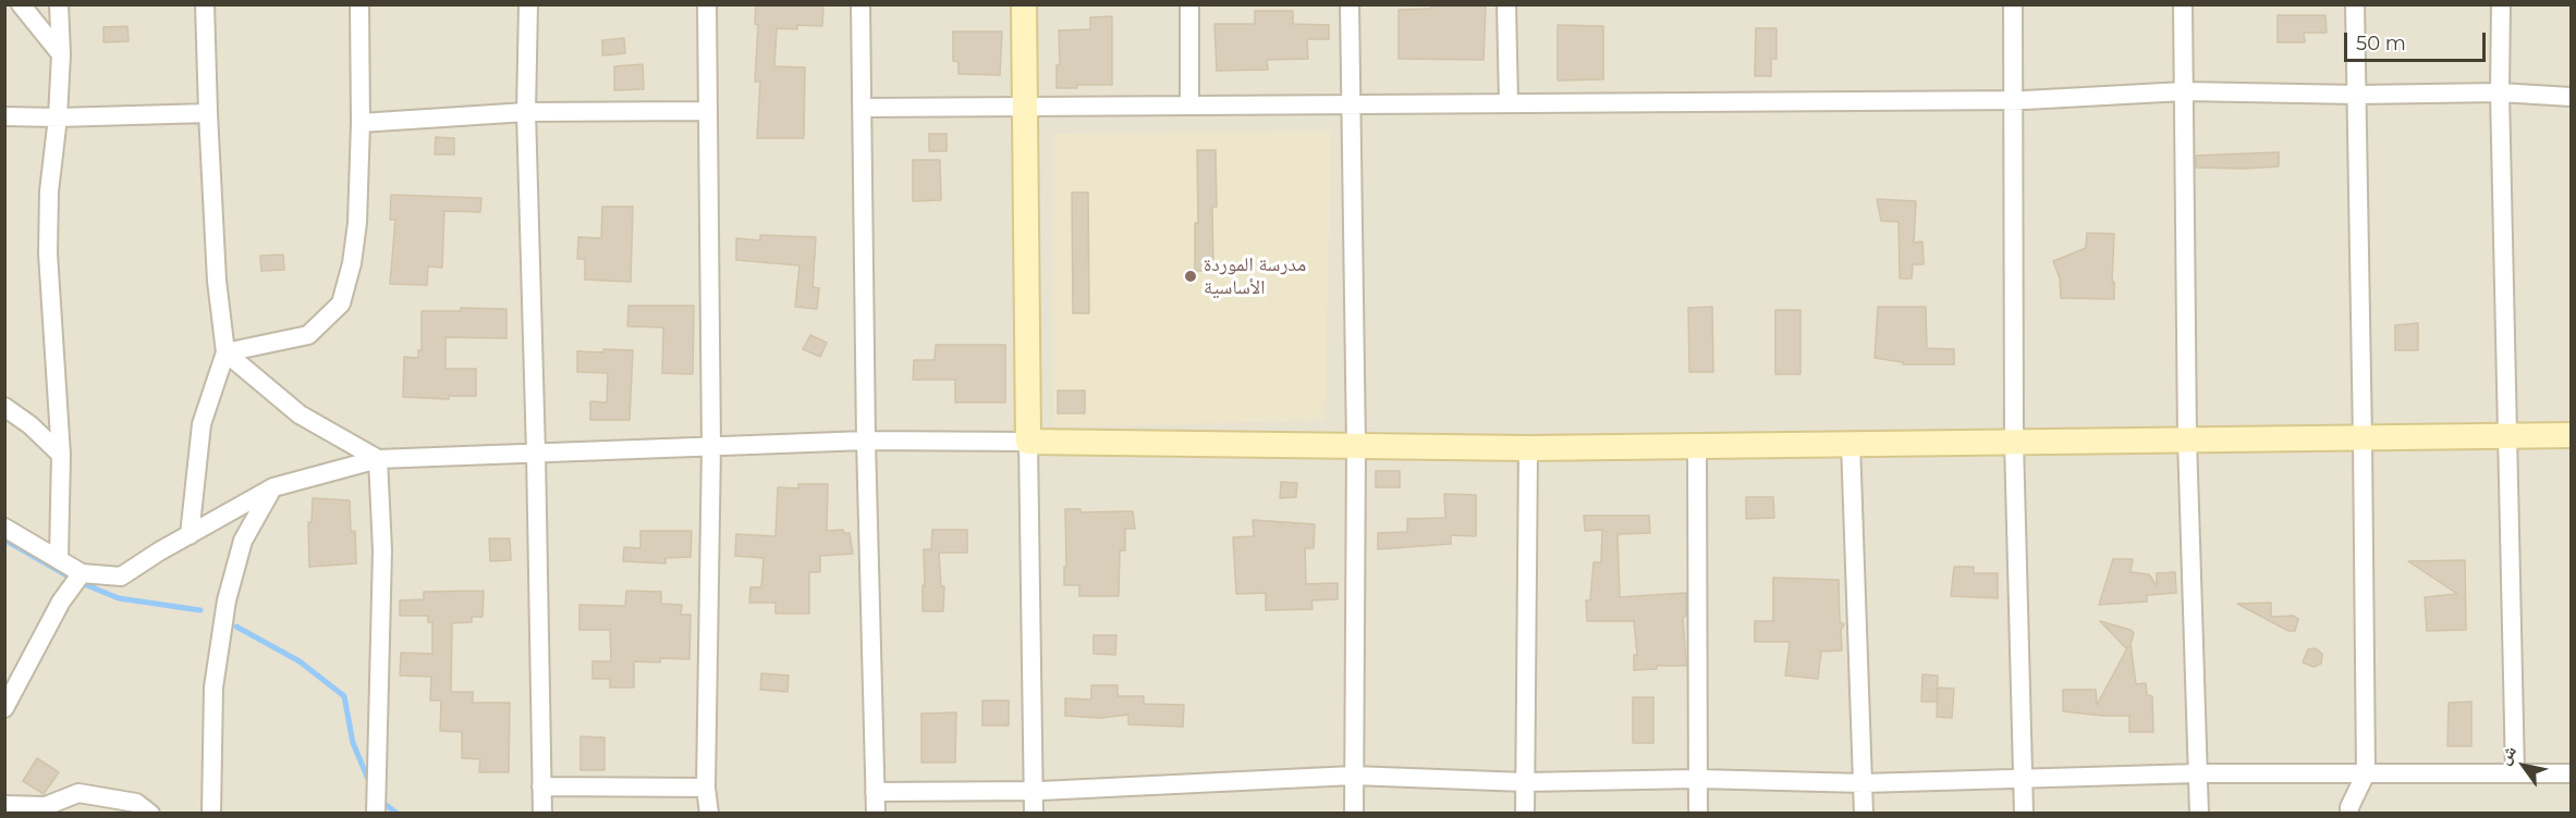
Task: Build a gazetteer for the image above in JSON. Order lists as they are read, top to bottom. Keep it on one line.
{"places":["مدرسة الموردة الأساسية"],"scale_bar":"50 m","north":"top left"}
